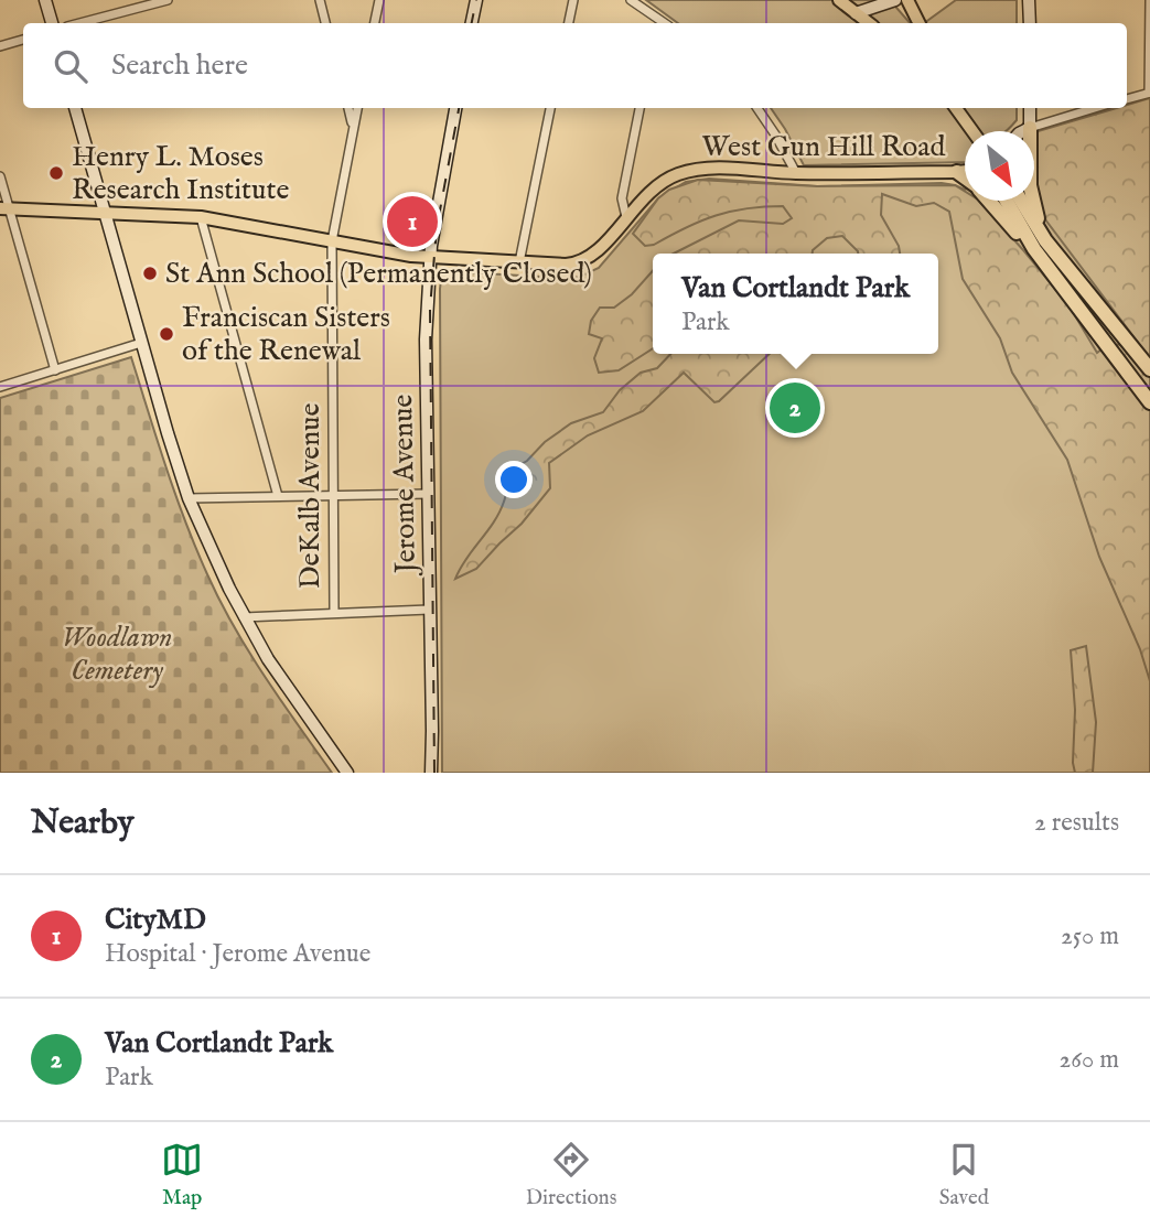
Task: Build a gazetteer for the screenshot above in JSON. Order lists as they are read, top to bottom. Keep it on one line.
{"streets":{"main road":["West Gun Hill Road","Jerome Avenue"],"street":["DeKalb Avenue"]},"crossings":[["West Gun Hill Road","Jerome Avenue"],["West Gun Hill Road","DeKalb Avenue"]],"parks":["Woodlawn Cemetery"],"places":["Henry L. Moses Research Institute","St Ann School (Permanently Closed)","Franciscan Sisters of the Renewal"],"north":"bottom right","page":{"search":"Search here","pins":["1","2"],"popup":["Van Cortlandt Park","Park"],"heading":["Nearby","2 results"],"list":[{"mark":"1","name":"CityMD","note":"Hospital · Jerome Avenue","value":"250 m"},{"mark":"2","name":"Van Cortlandt Park","note":"Park","value":"260 m"}],"nav":["Map","Directions","Saved"]}}
